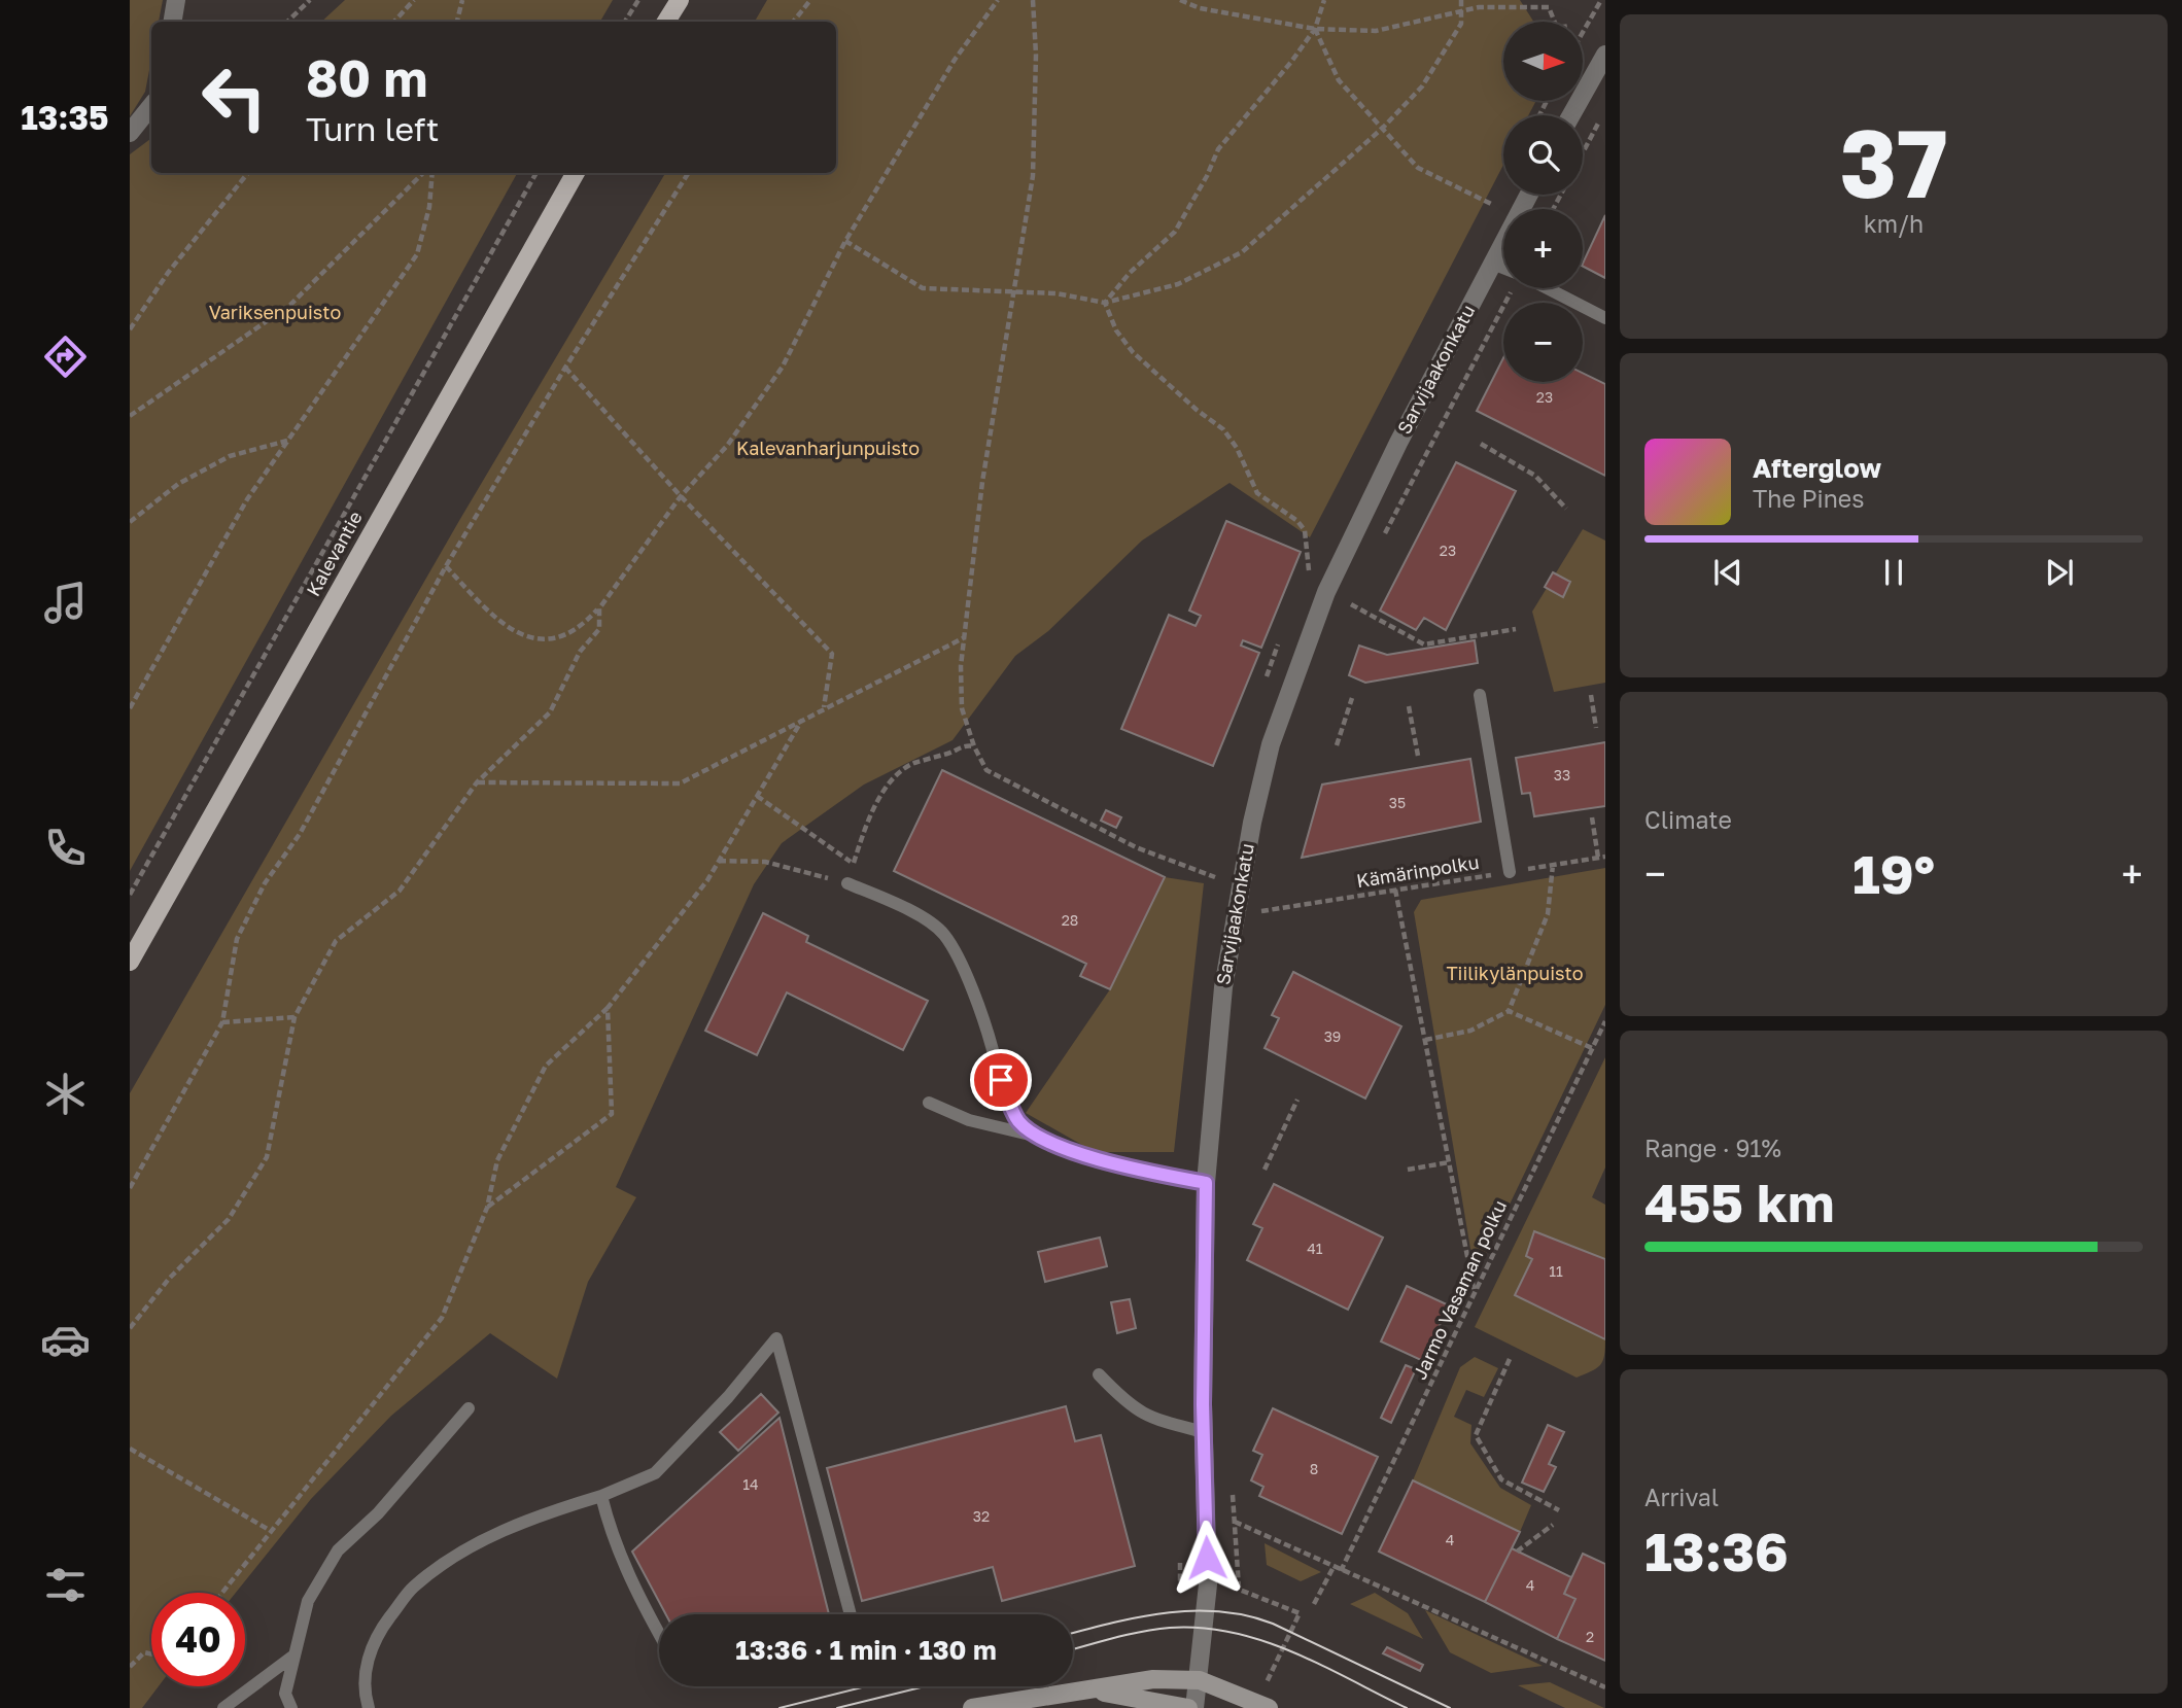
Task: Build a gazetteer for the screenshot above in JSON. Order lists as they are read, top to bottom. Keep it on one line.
{"streets":{"main road":["Kalevantie"],"street":["Sarvijaakonkatu"],"path":["Kämärinpolku","Jarmo Vasaman polku"]},"parks":["Variksenpuisto","Kalevanharjunpuisto","Tiilikylänpuisto"],"house_numbers":["23","23","33","35","28","39","41","11","8","14","32","4","4","2"],"north":"right","page":{"tabs":"13:35","tile":[["37","km/h"],"Climate",["Range · 91%","455 km"],["Arrival","13:36"]],"map_buttons":["+","−"],"turn":["80 m","Turn left"],"song":["Afterglow","The Pines"],"heat":["−","19°","+"],"limit":"40","trip":"13:36 · 1 min · 130 m"}}
